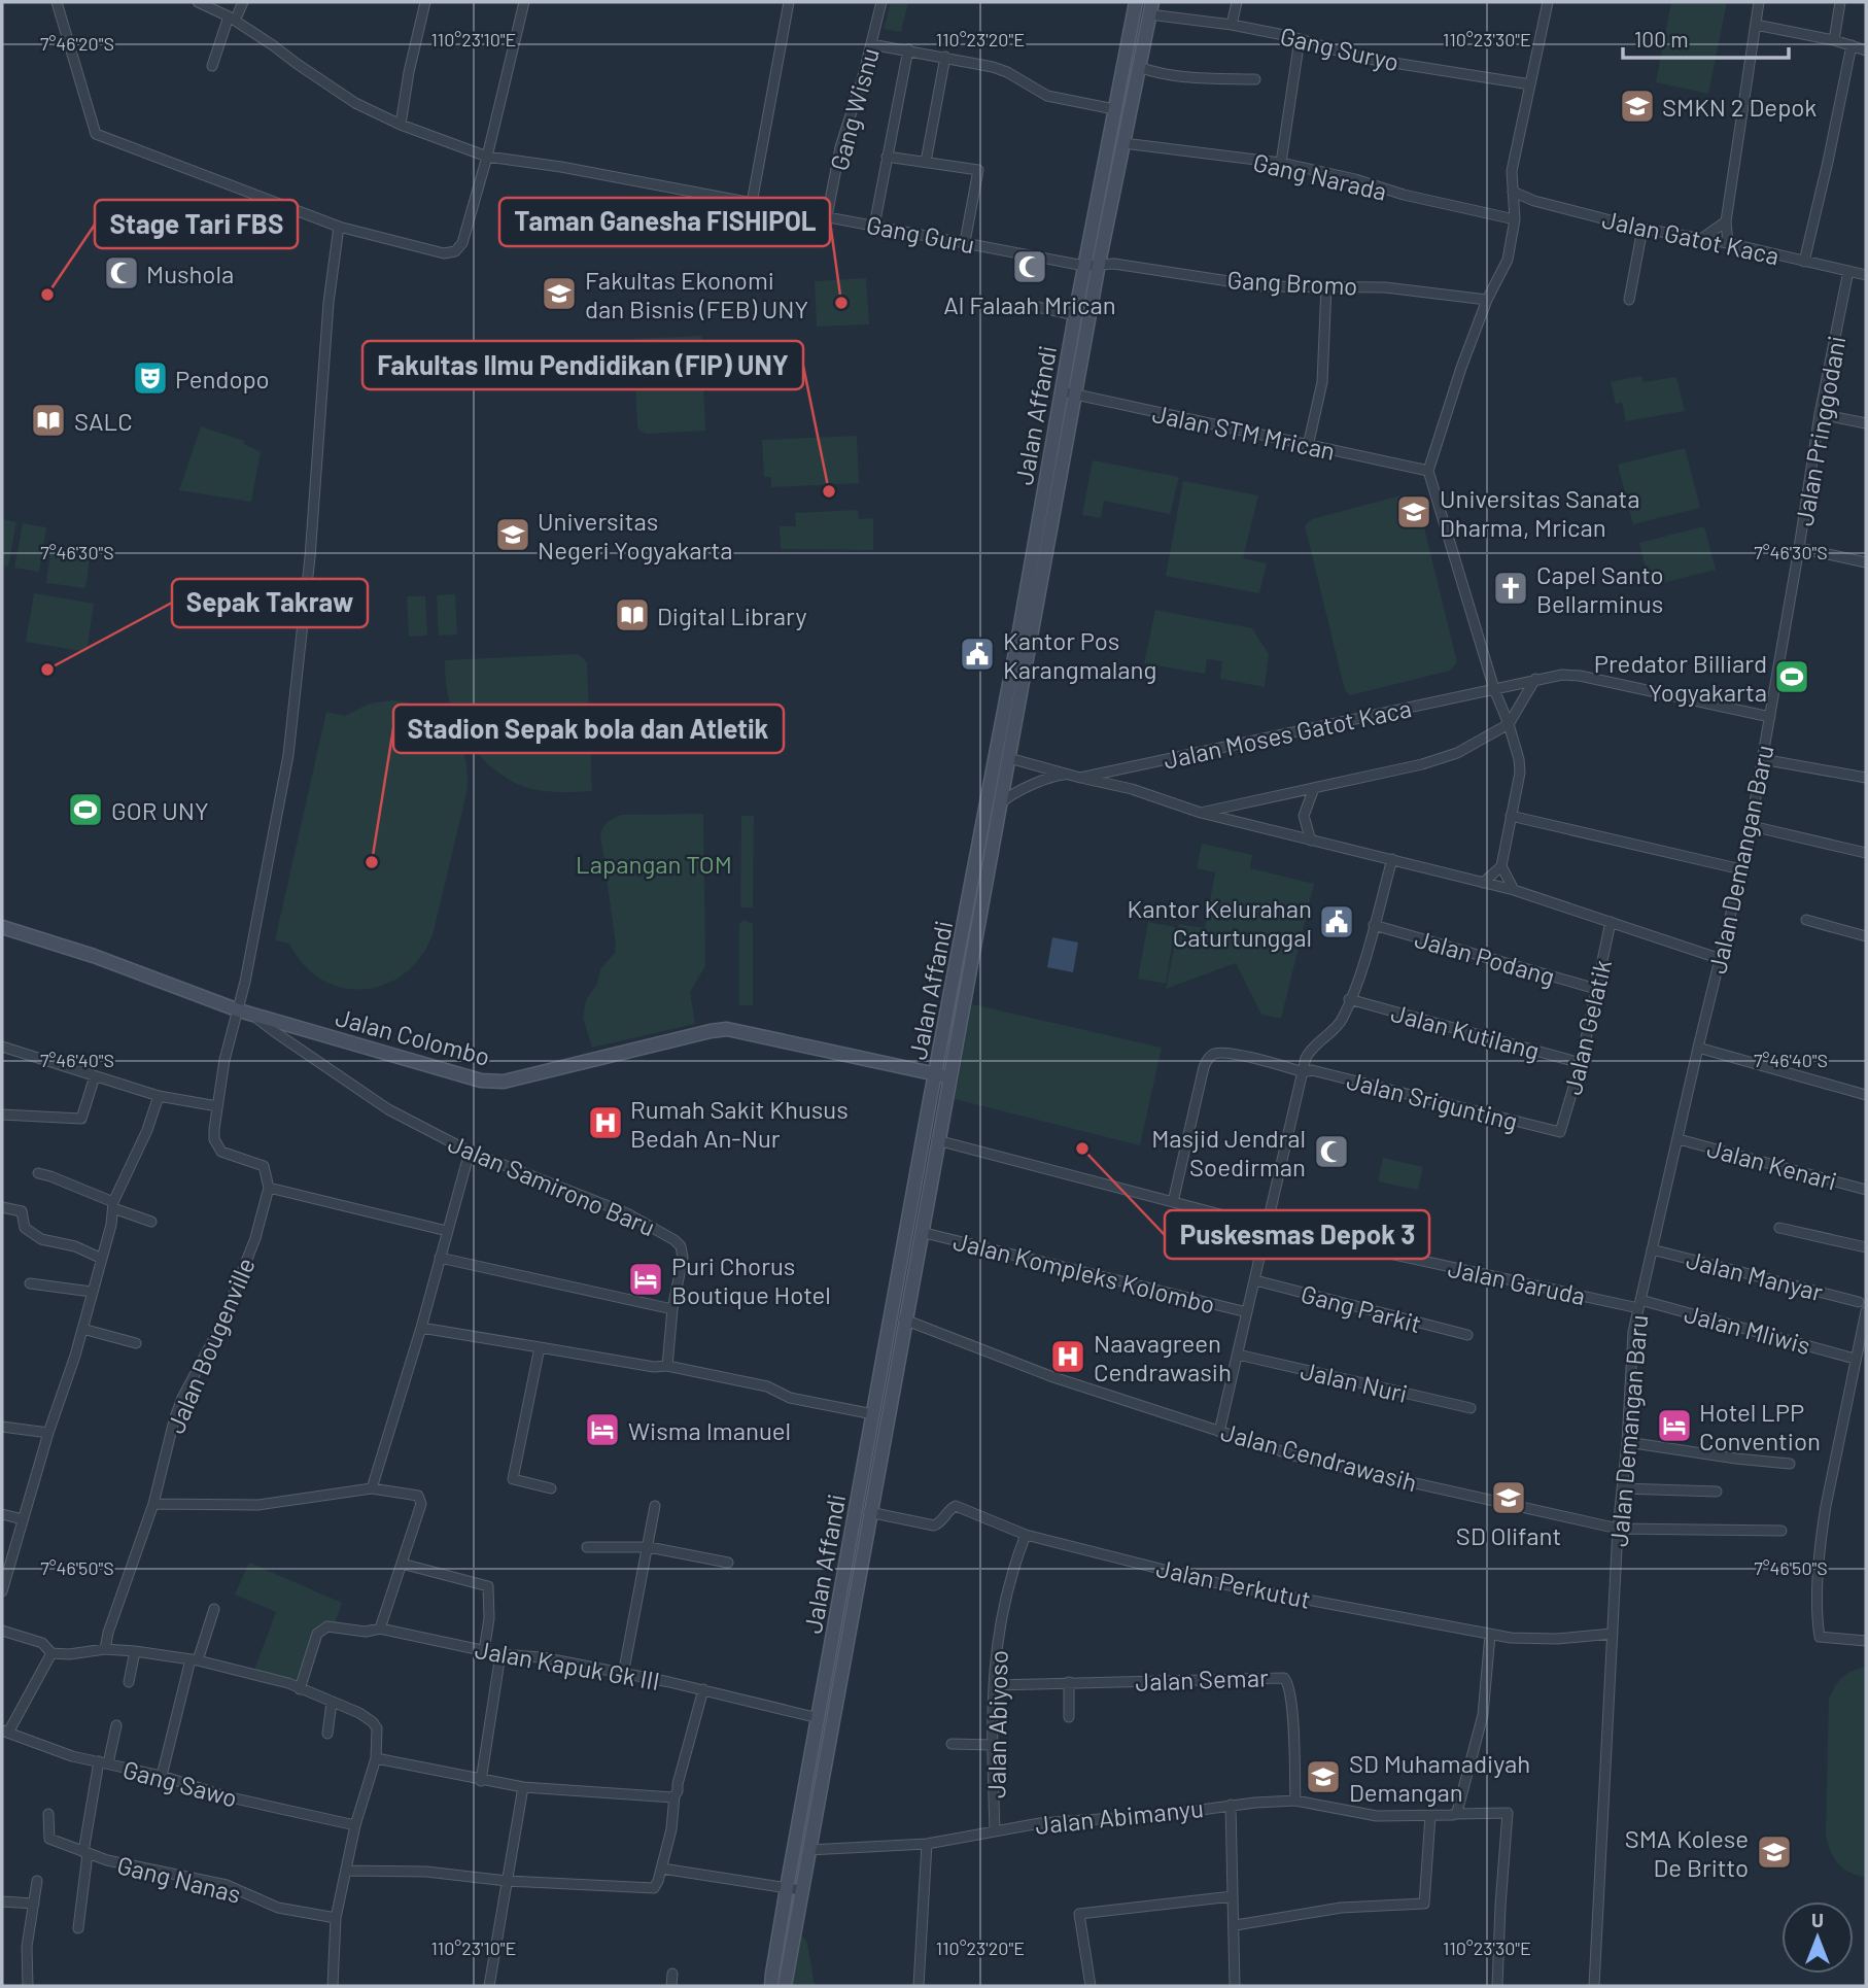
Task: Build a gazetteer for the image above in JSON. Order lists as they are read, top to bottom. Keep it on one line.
{"streets":{"main road":["Jalan Affandi","Jalan Colombo"],"street":["Gang Suryo","Gang Wisnu","Gang Narada","Gang Guru","Jalan Gatot Kaca","Gang Bromo","Jalan Pringgodani","Jalan STM Mrican","Jalan Moses Gatot Kaca","Jalan Demangan Baru","Jalan Podang","Jalan Gelatik","Jalan Kutilang","Jalan Srigunting","Jalan Kenari","Jalan Samirono Baru","Jalan Kompleks Kolombo","Jalan Manyar","Jalan Garuda","Gang Parkit","Jalan Mliwis","Jalan Bougenville","Jalan Nuri","Jalan Cendrawasih","Jalan Perkutut","Jalan Kapuk Gk III","Jalan Semar","Jalan Abiyoso","Gang Sawo","Jalan Abimanyu","Gang Nanas"]},"crossings":[["Gang Suryo","Jalan Affandi"],["Gang Wisnu","Gang Guru"],["Gang Narada","Jalan Affandi"],["Gang Guru","Gang Bromo"],["Gang Guru","Jalan Affandi"],["Jalan Gatot Kaca","Jalan Pringgodani"],["Gang Bromo","Jalan Affandi"],["Jalan Affandi","Jalan STM Mrican"],["Jalan Affandi","Jalan Moses Gatot Kaca"],["Jalan Affandi","Jalan Colombo"],["Jalan Affandi","Jalan Kompleks Kolombo"],["Jalan Affandi","Jalan Cendrawasih"],["Jalan Affandi","Jalan Perkutut"],["Jalan Affandi","Jalan Kapuk Gk III"],["Jalan Affandi","Jalan Abimanyu"],["Jalan Pringgodani","Jalan Moses Gatot Kaca"],["Jalan Pringgodani","Jalan Demangan Baru"],["Jalan Moses Gatot Kaca","Jalan Demangan Baru"],["Jalan Moses Gatot Kaca","Jalan Gelatik"],["Jalan Demangan Baru","Jalan Kenari"],["Jalan Demangan Baru","Jalan Manyar"],["Jalan Demangan Baru","Jalan Garuda"],["Jalan Demangan Baru","Jalan Mliwis"],["Jalan Demangan Baru","Jalan Cendrawasih"],["Jalan Demangan Baru","Jalan Perkutut"],["Jalan Podang","Jalan Gelatik"],["Jalan Gelatik","Jalan Kutilang"],["Jalan Gelatik","Jalan Srigunting"],["Jalan Colombo","Jalan Samirono Baru"],["Jalan Garuda","Jalan Mliwis"],["Jalan Perkutut","Jalan Abiyoso"],["Jalan Semar","Jalan Abiyoso"],["Jalan Semar","Jalan Abimanyu"],["Jalan Abiyoso","Jalan Abimanyu"]],"parks":["Lapangan TOM"],"places":{"school or university":["SMKN 2 Depok","Fakultas Ekonomi dan Bisnis (FEB) UNY","Universitas Sanata Dharma, Mrican","Universitas Negeri Yogyakarta","SD Olifant","SD Muhamadiyah Demangan","SMA Kolese De Britto"],"mosque":["Al Falaah Mrican","Mushola","Masjid Jendral Soedirman"],"other":["Stage Tari FBS","Taman Ganesha FISHIPOL","Fakultas Ilmu Pendidikan (FIP) UNY","Sepak Takraw","Stadion Sepak bola dan Atletik","Puskesmas Depok 3"],"theatre":["Pendopo"],"library":["SALC","Digital Library"],"church":["Capel Santo Bellarminus"],"public building":["Kantor Pos Karangmalang","Kantor Kelurahan Caturtunggal"],"sports":["Predator Billiard Yogyakarta","GOR UNY"],"hospital":["Rumah Sakit Khusus Bedah An-Nur","Naavagreen Cendrawasih"],"hotel":["Puri Chorus Boutique Hotel","Hotel LPP Convention","Wisma Imanuel"]},"scale_bar":"100 m","north":"top","coordinates":["110°23'10\"E","110°23'20\"E","110°23'30\"E","7°46'20\"S","7°46'30\"S","7°46'40\"S","7°46'50\"S"]}
